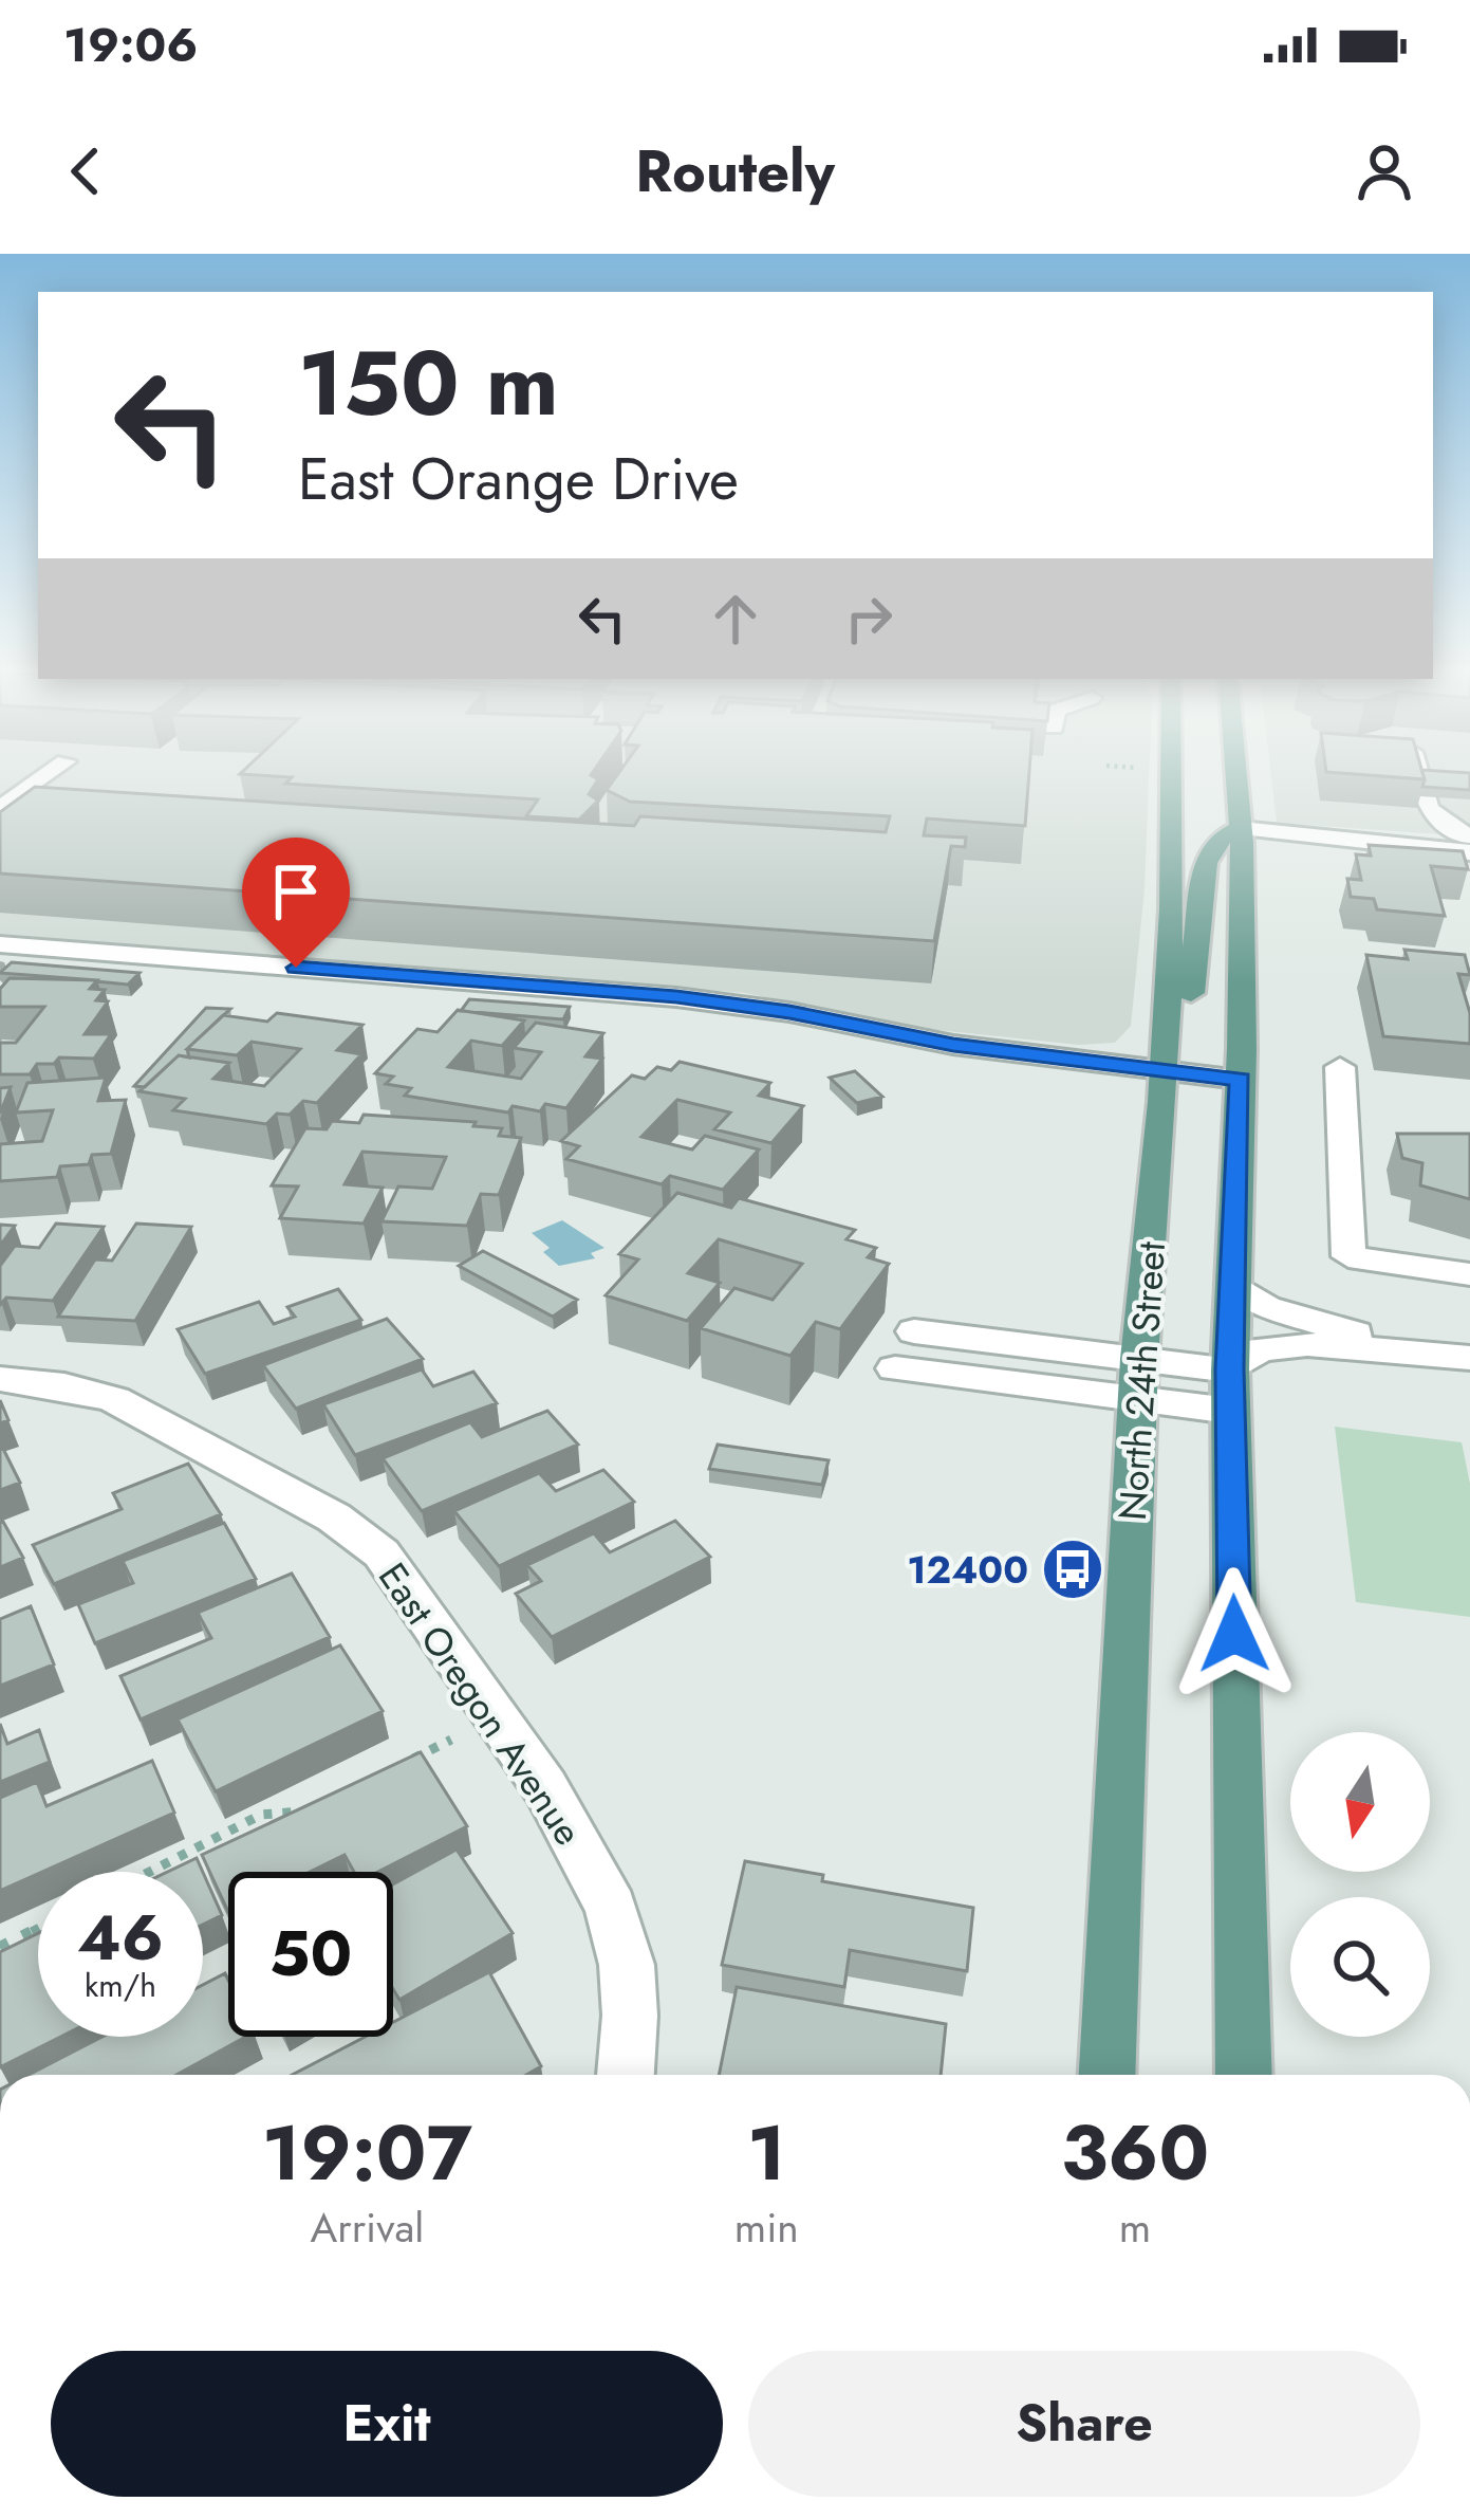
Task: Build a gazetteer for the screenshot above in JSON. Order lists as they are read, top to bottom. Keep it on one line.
{"streets":{"main road":["North 24th Street"],"street":["East Oregon Avenue"]},"places":{"bus stop":["12400"]},"north":"bottom","page":{"status":"19:06","header":"Routely","turn":["150 m","East Orange Drive"],"speed":"46 km/h","limit":"50","eta":["19:07","Arrival","1","min","360","m"],"buttons":["Exit","Share"]}}
